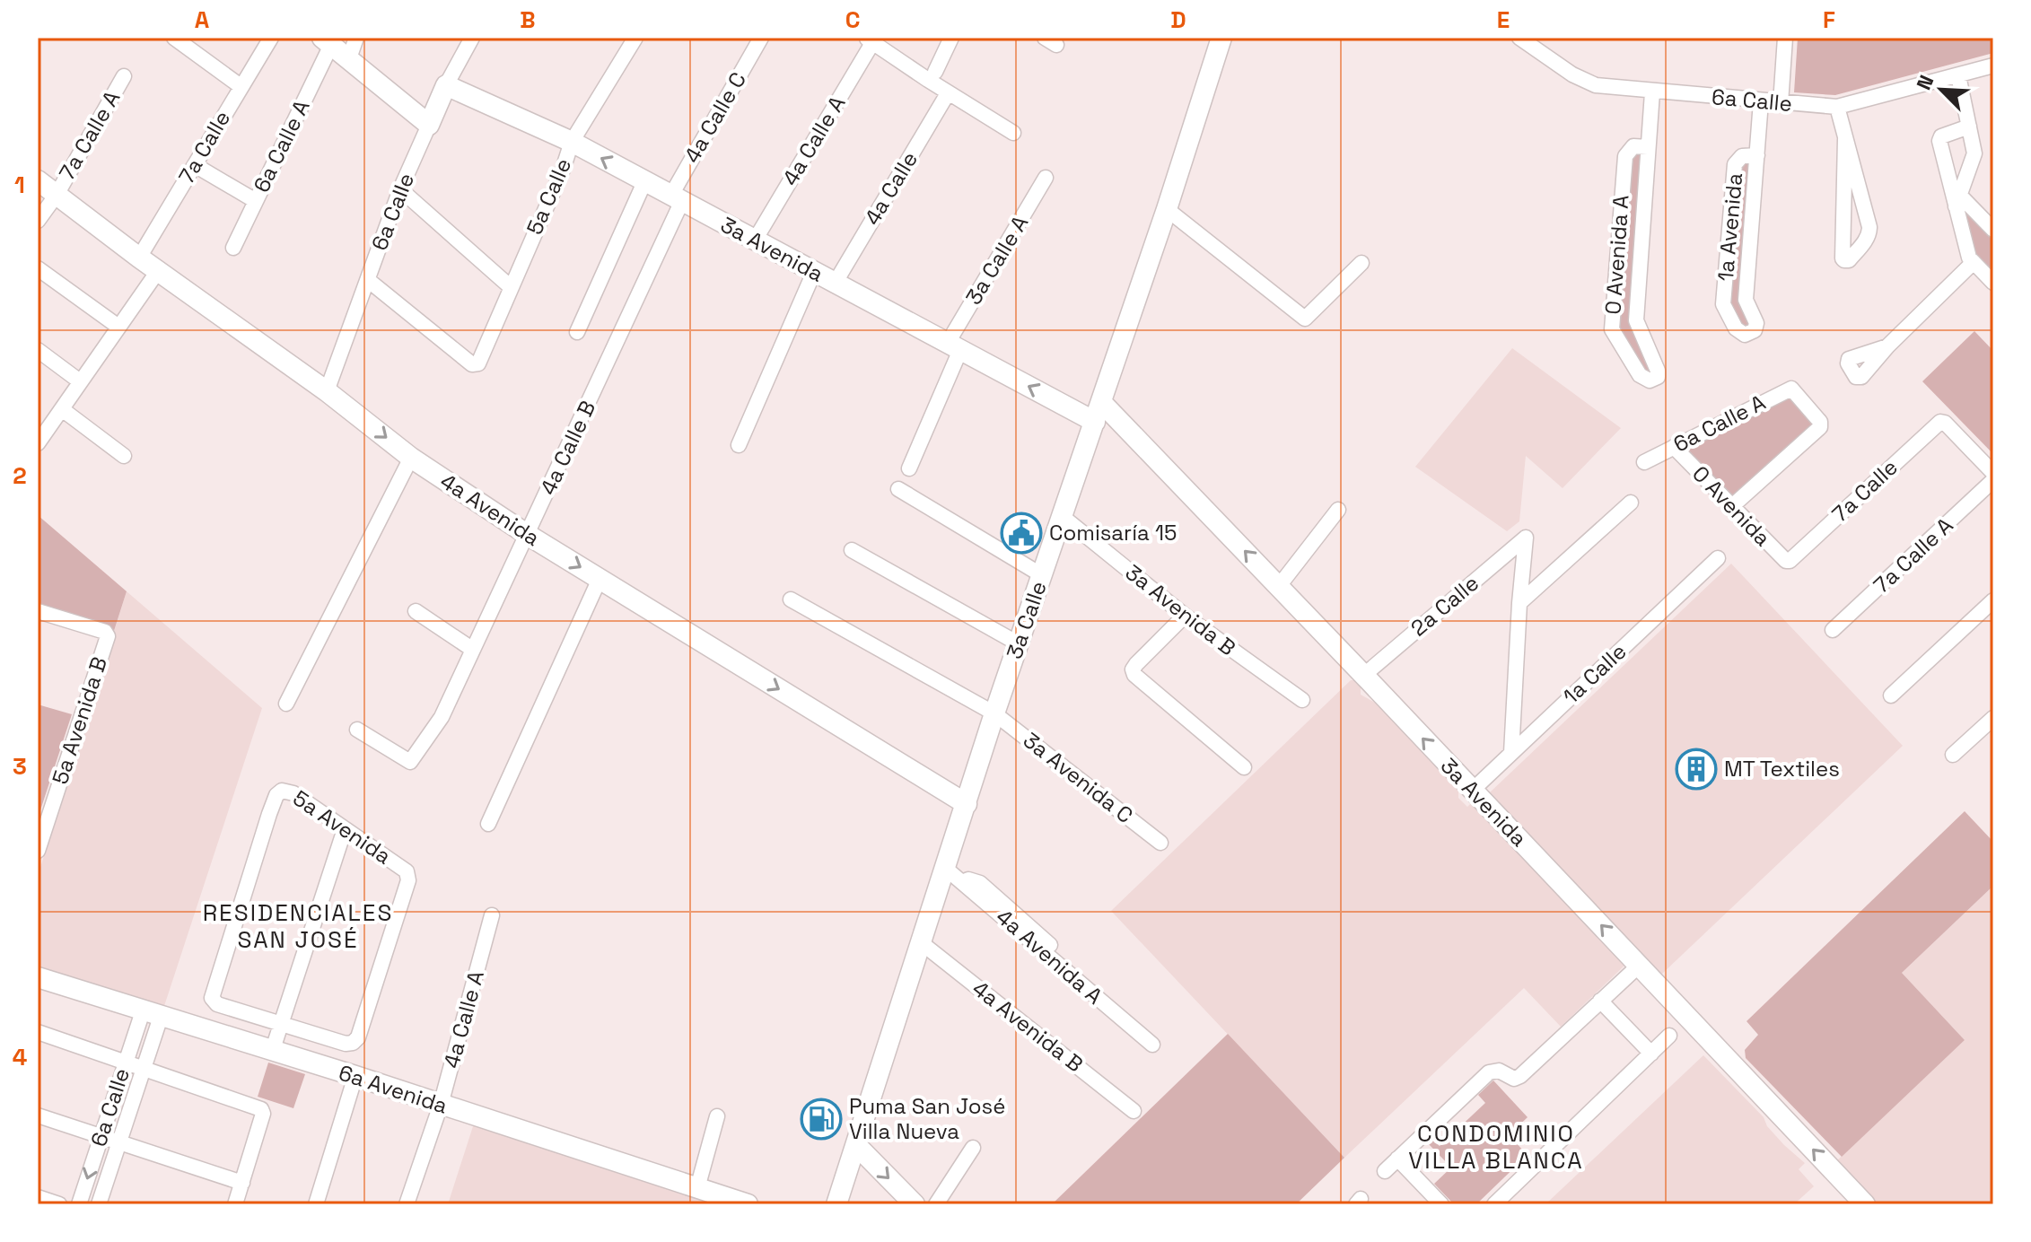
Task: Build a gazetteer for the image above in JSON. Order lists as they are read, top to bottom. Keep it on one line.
{"streets":{"street":["6a Calle","4a Calle C","7a Calle A","4a Calle A","6a Calle A","7a Calle","4a Calle","5a Calle","1a Avenida","3a Avenida","0 Avenida A","3a Calle A","4a Calle B","0 Avenida","4a Avenida","2a Calle","3a Avenida B","3a Calle","1a Calle","5a Avenida B","3a Avenida C","5a Avenida","4a Avenida A","4a Avenida B","6a Avenida"]},"crossings":[["6a Calle","5a Calle"],["6a Calle","1a Avenida"],["6a Calle","3a Avenida"],["6a Calle","0 Avenida A"],["6a Calle","4a Avenida"],["6a Calle","6a Avenida"],["4a Calle C","3a Avenida"],["4a Calle C","4a Calle B"],["7a Calle A","4a Avenida"],["4a Calle A","3a Avenida"],["4a Calle A","6a Avenida"],["6a Calle A","0 Avenida"],["7a Calle","0 Avenida"],["7a Calle","4a Avenida"],["4a Calle","3a Avenida"],["5a Calle","3a Avenida"],["3a Avenida","3a Calle A"],["3a Avenida","4a Calle B"],["3a Avenida","2a Calle"],["3a Avenida","3a Calle"],["3a Avenida","1a Calle"],["4a Calle B","4a Avenida"],["4a Avenida","3a Calle"],["3a Avenida B","3a Calle"],["3a Calle","3a Avenida C"],["3a Calle","4a Avenida A"],["3a Calle","4a Avenida B"]],"one_way":["3a Avenida"],"districts":["RESIDENCIALES SAN JOSÉ","CONDOMINIO VILLA BLANCA"],"places":{"public building":["Comisaría 15"],"building":["MT Textiles"],"fuel station":["Puma San José Villa Nueva"]},"north":"top left","grid":{"columns":["A","B","C","D","E","F"],"rows":["1","2","3","4"]}}
